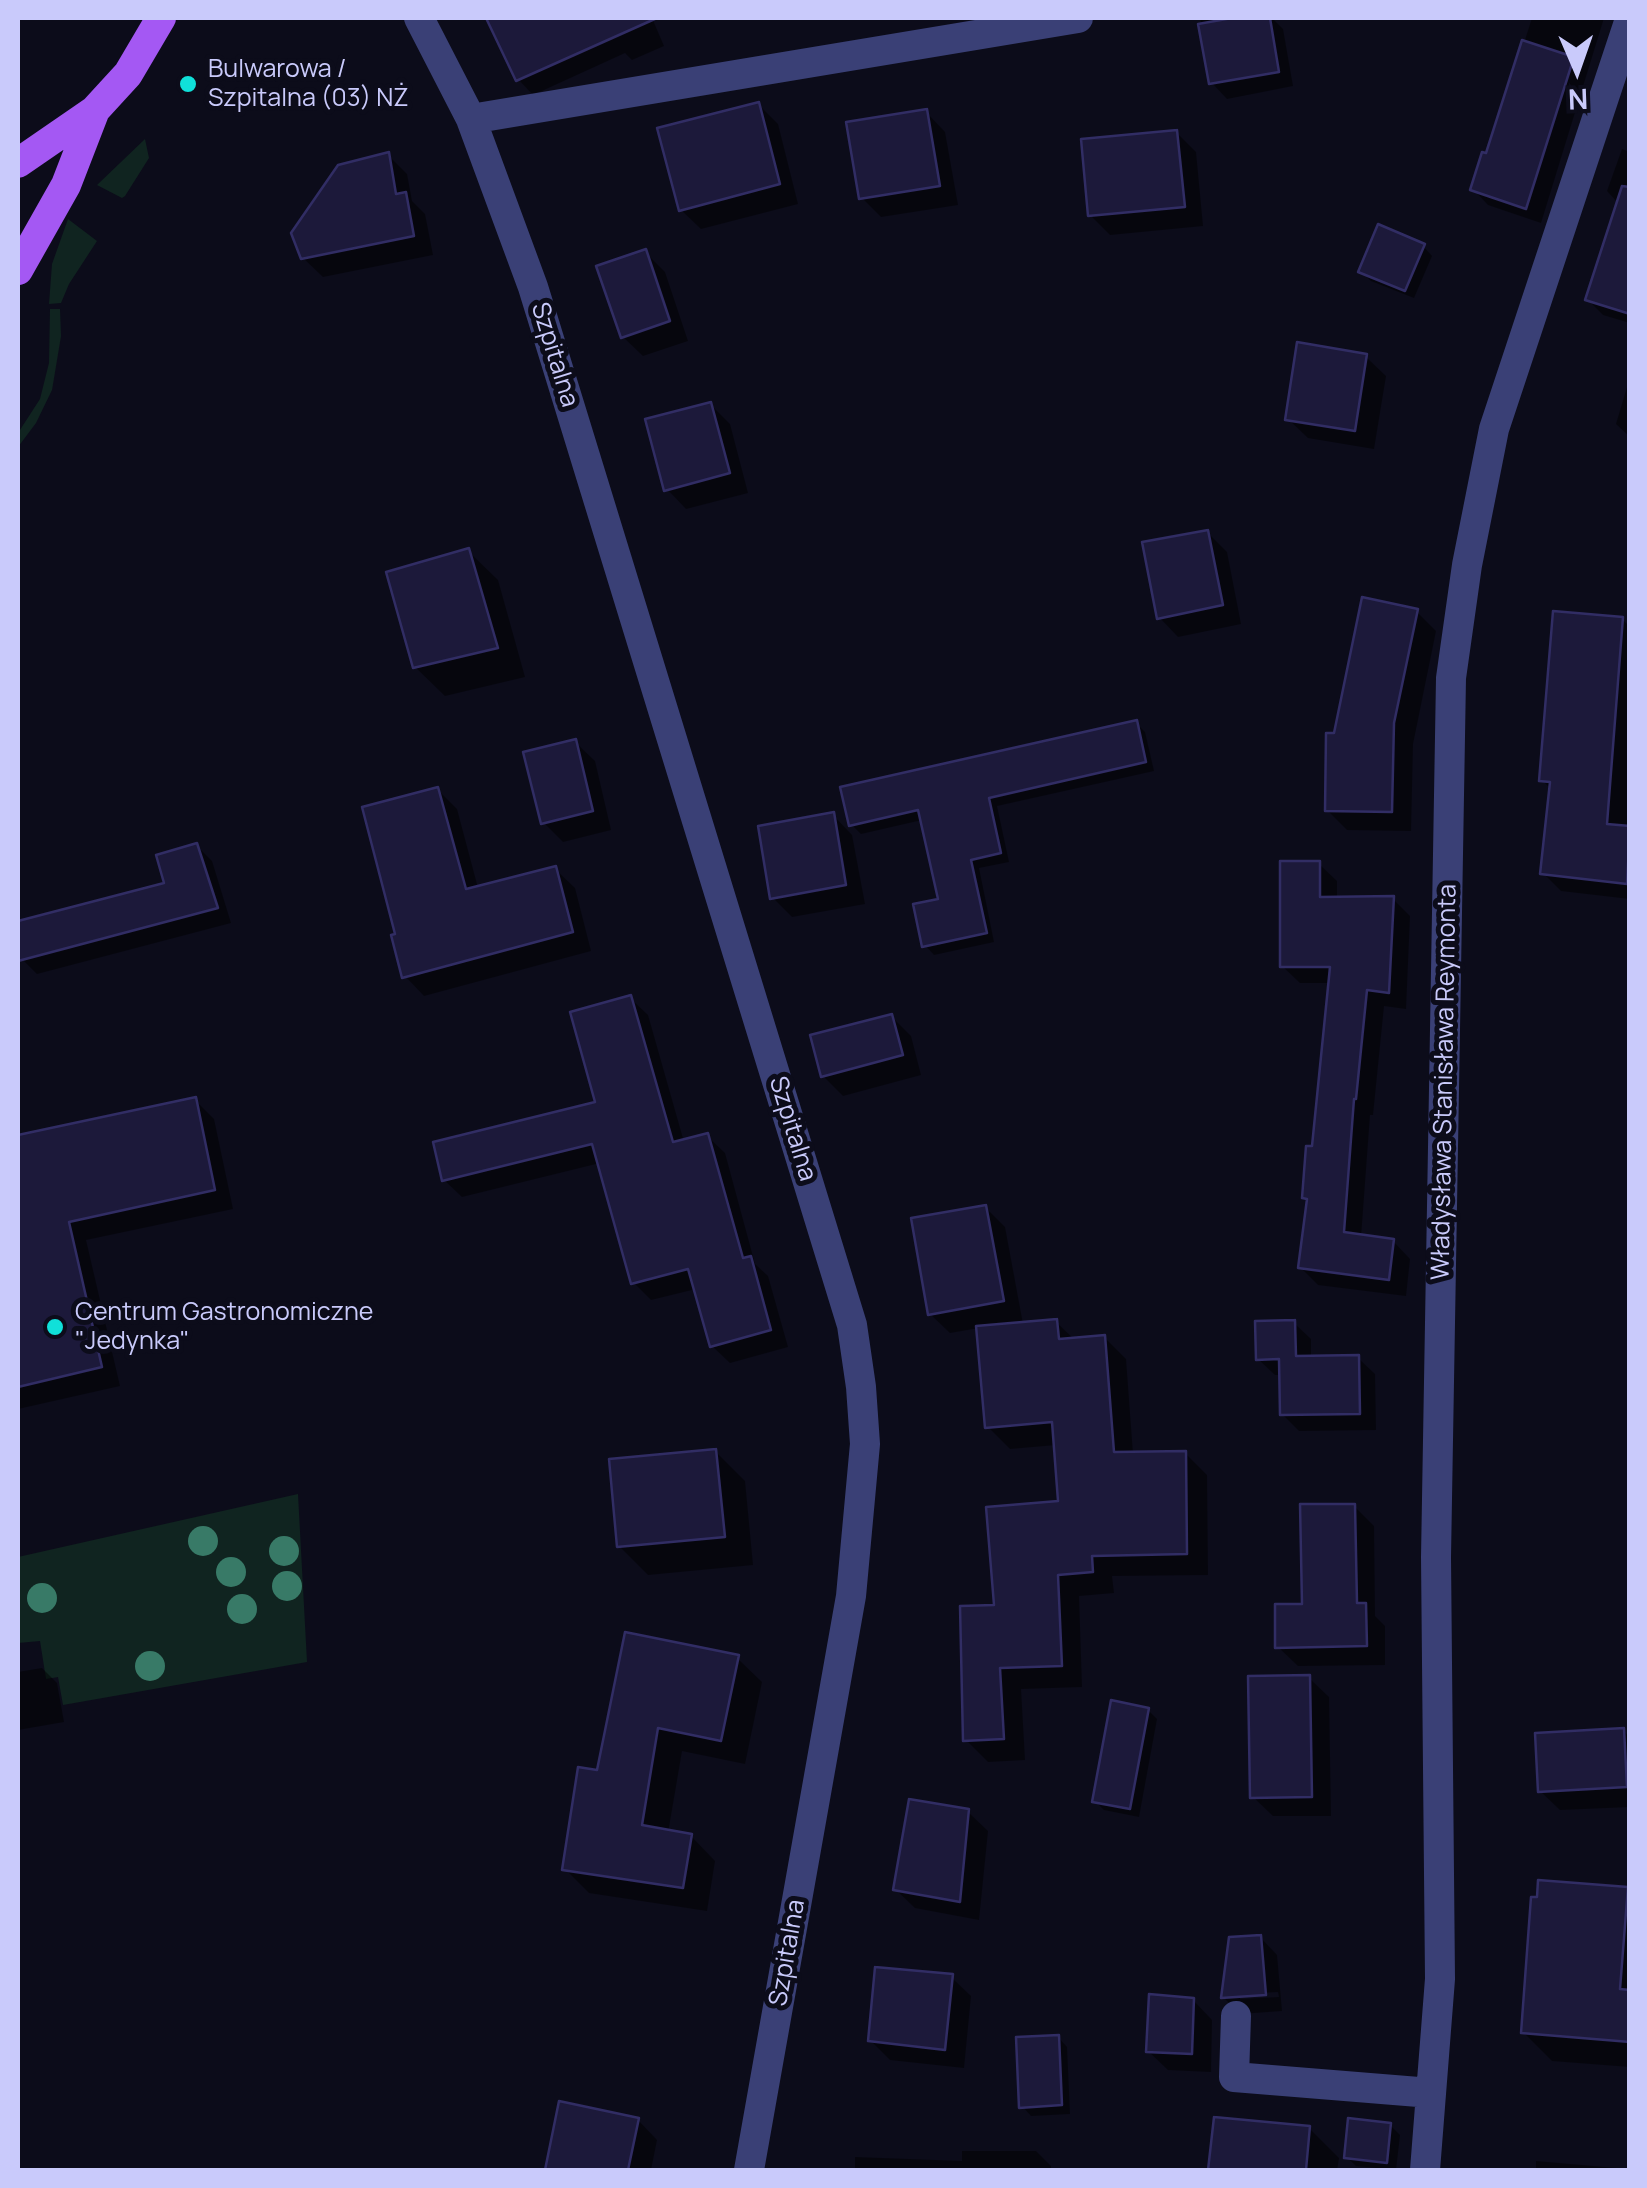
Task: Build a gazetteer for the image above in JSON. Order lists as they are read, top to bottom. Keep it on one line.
{"streets":{"street":["Szpitalna","Władysława Stanisława Reymonta"]},"places":["Bulwarowa / Szpitalna (03) NŻ","Centrum Gastronomiczne \"Jedynka\""],"north":"bottom"}
